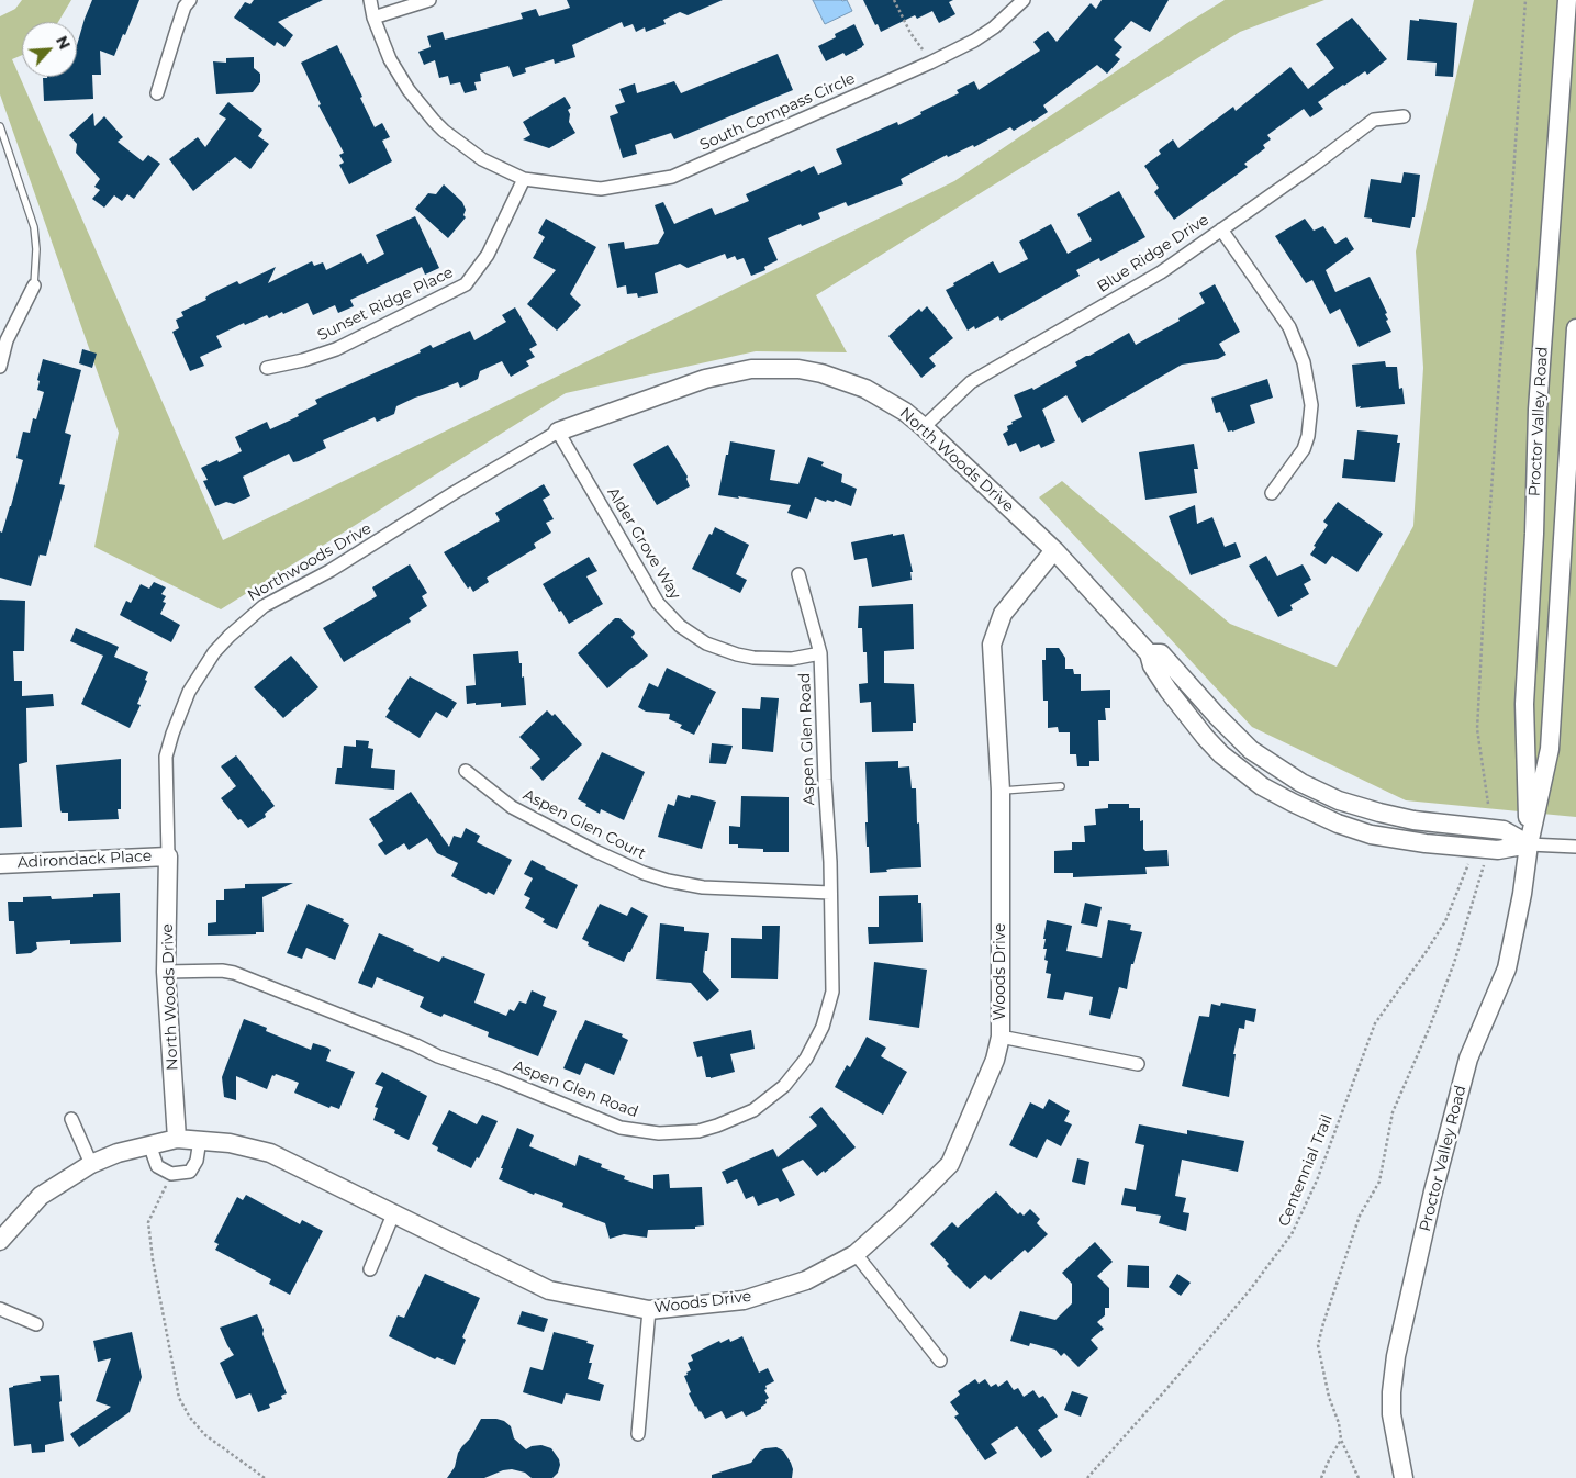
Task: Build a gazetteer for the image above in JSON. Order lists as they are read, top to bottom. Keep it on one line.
{"streets":{"street":["South Compass Circle","Blue Ridge Drive","Sunset Ridge Place","Proctor Valley Road","North Woods Drive","Alder Grove Way","Northwoods Drive","Aspen Glen Road","Aspen Glen Court","Adirondack Place","Woods Drive"],"path":["Centennial Trail"]},"crossings":[["South Compass Circle","Sunset Ridge Place"],["Blue Ridge Drive","North Woods Drive"],["Proctor Valley Road","North Woods Drive"],["North Woods Drive","Alder Grove Way"],["North Woods Drive","Northwoods Drive"],["North Woods Drive","Aspen Glen Road"],["North Woods Drive","Adirondack Place"],["North Woods Drive","Woods Drive"],["Alder Grove Way","Northwoods Drive"],["Alder Grove Way","Aspen Glen Road"],["Northwoods Drive","Adirondack Place"],["Aspen Glen Road","Aspen Glen Court"]],"north":"top right"}
